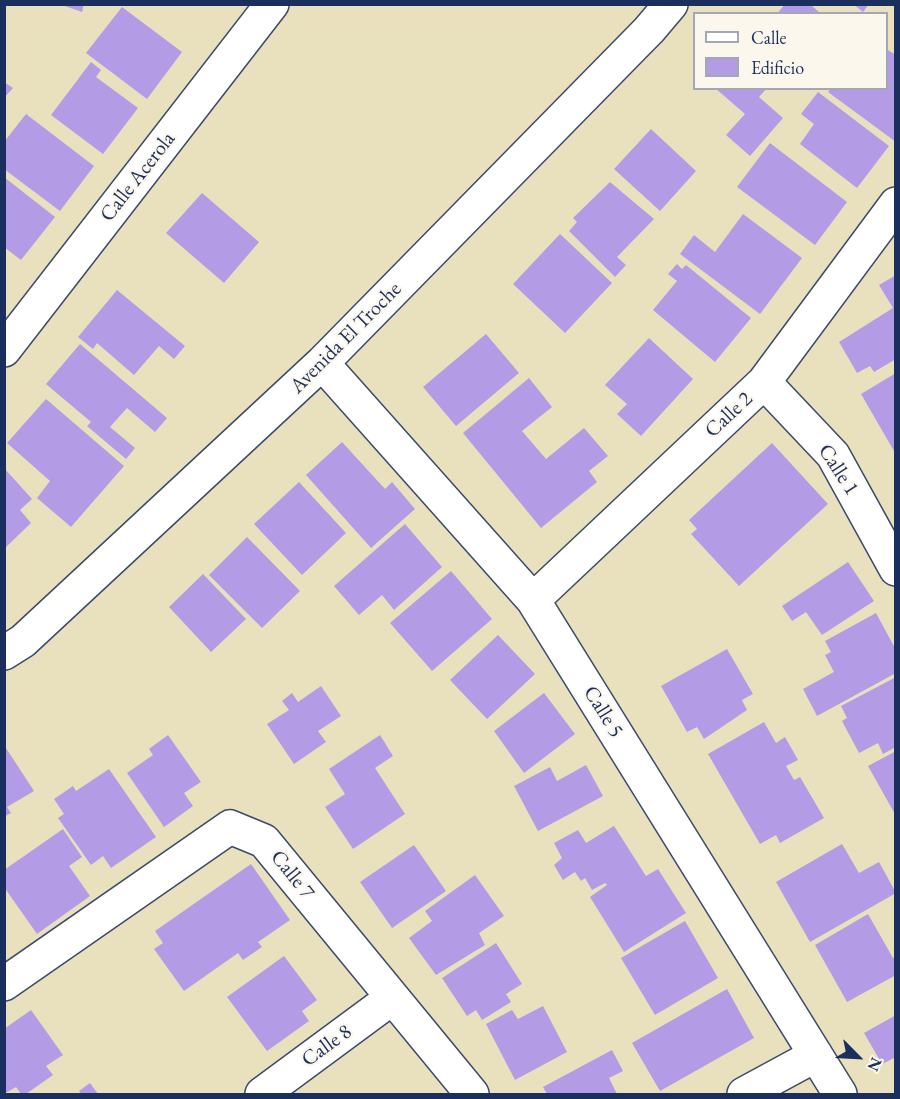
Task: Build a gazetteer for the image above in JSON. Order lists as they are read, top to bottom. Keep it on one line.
{"streets":{"street":["Calle Acerola","Avenida El Troche","Calle 2","Calle 1","Calle 5","Calle 7","Calle 8"]},"crossings":[["Avenida El Troche","Calle 5"],["Calle 2","Calle 1"],["Calle 2","Calle 5"],["Calle 7","Calle 8"]],"legend":["Calle","Edificio"],"north":"bottom right"}
